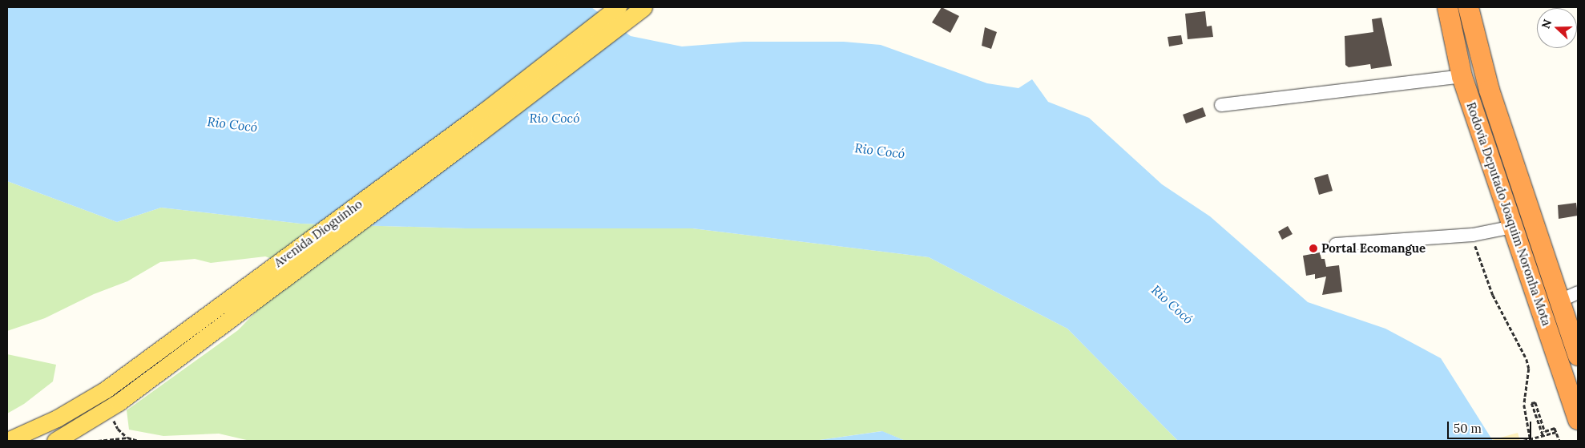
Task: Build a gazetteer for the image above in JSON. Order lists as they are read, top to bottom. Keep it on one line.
{"streets":{"highway":["Rodovia Deputado Joaquim Noronha Mota"],"main road":["Avenida Dioguinho"]},"water":["Rio Cocó"],"places":["Portal Ecomangue"],"scale_bar":"50 m","north":"left"}
